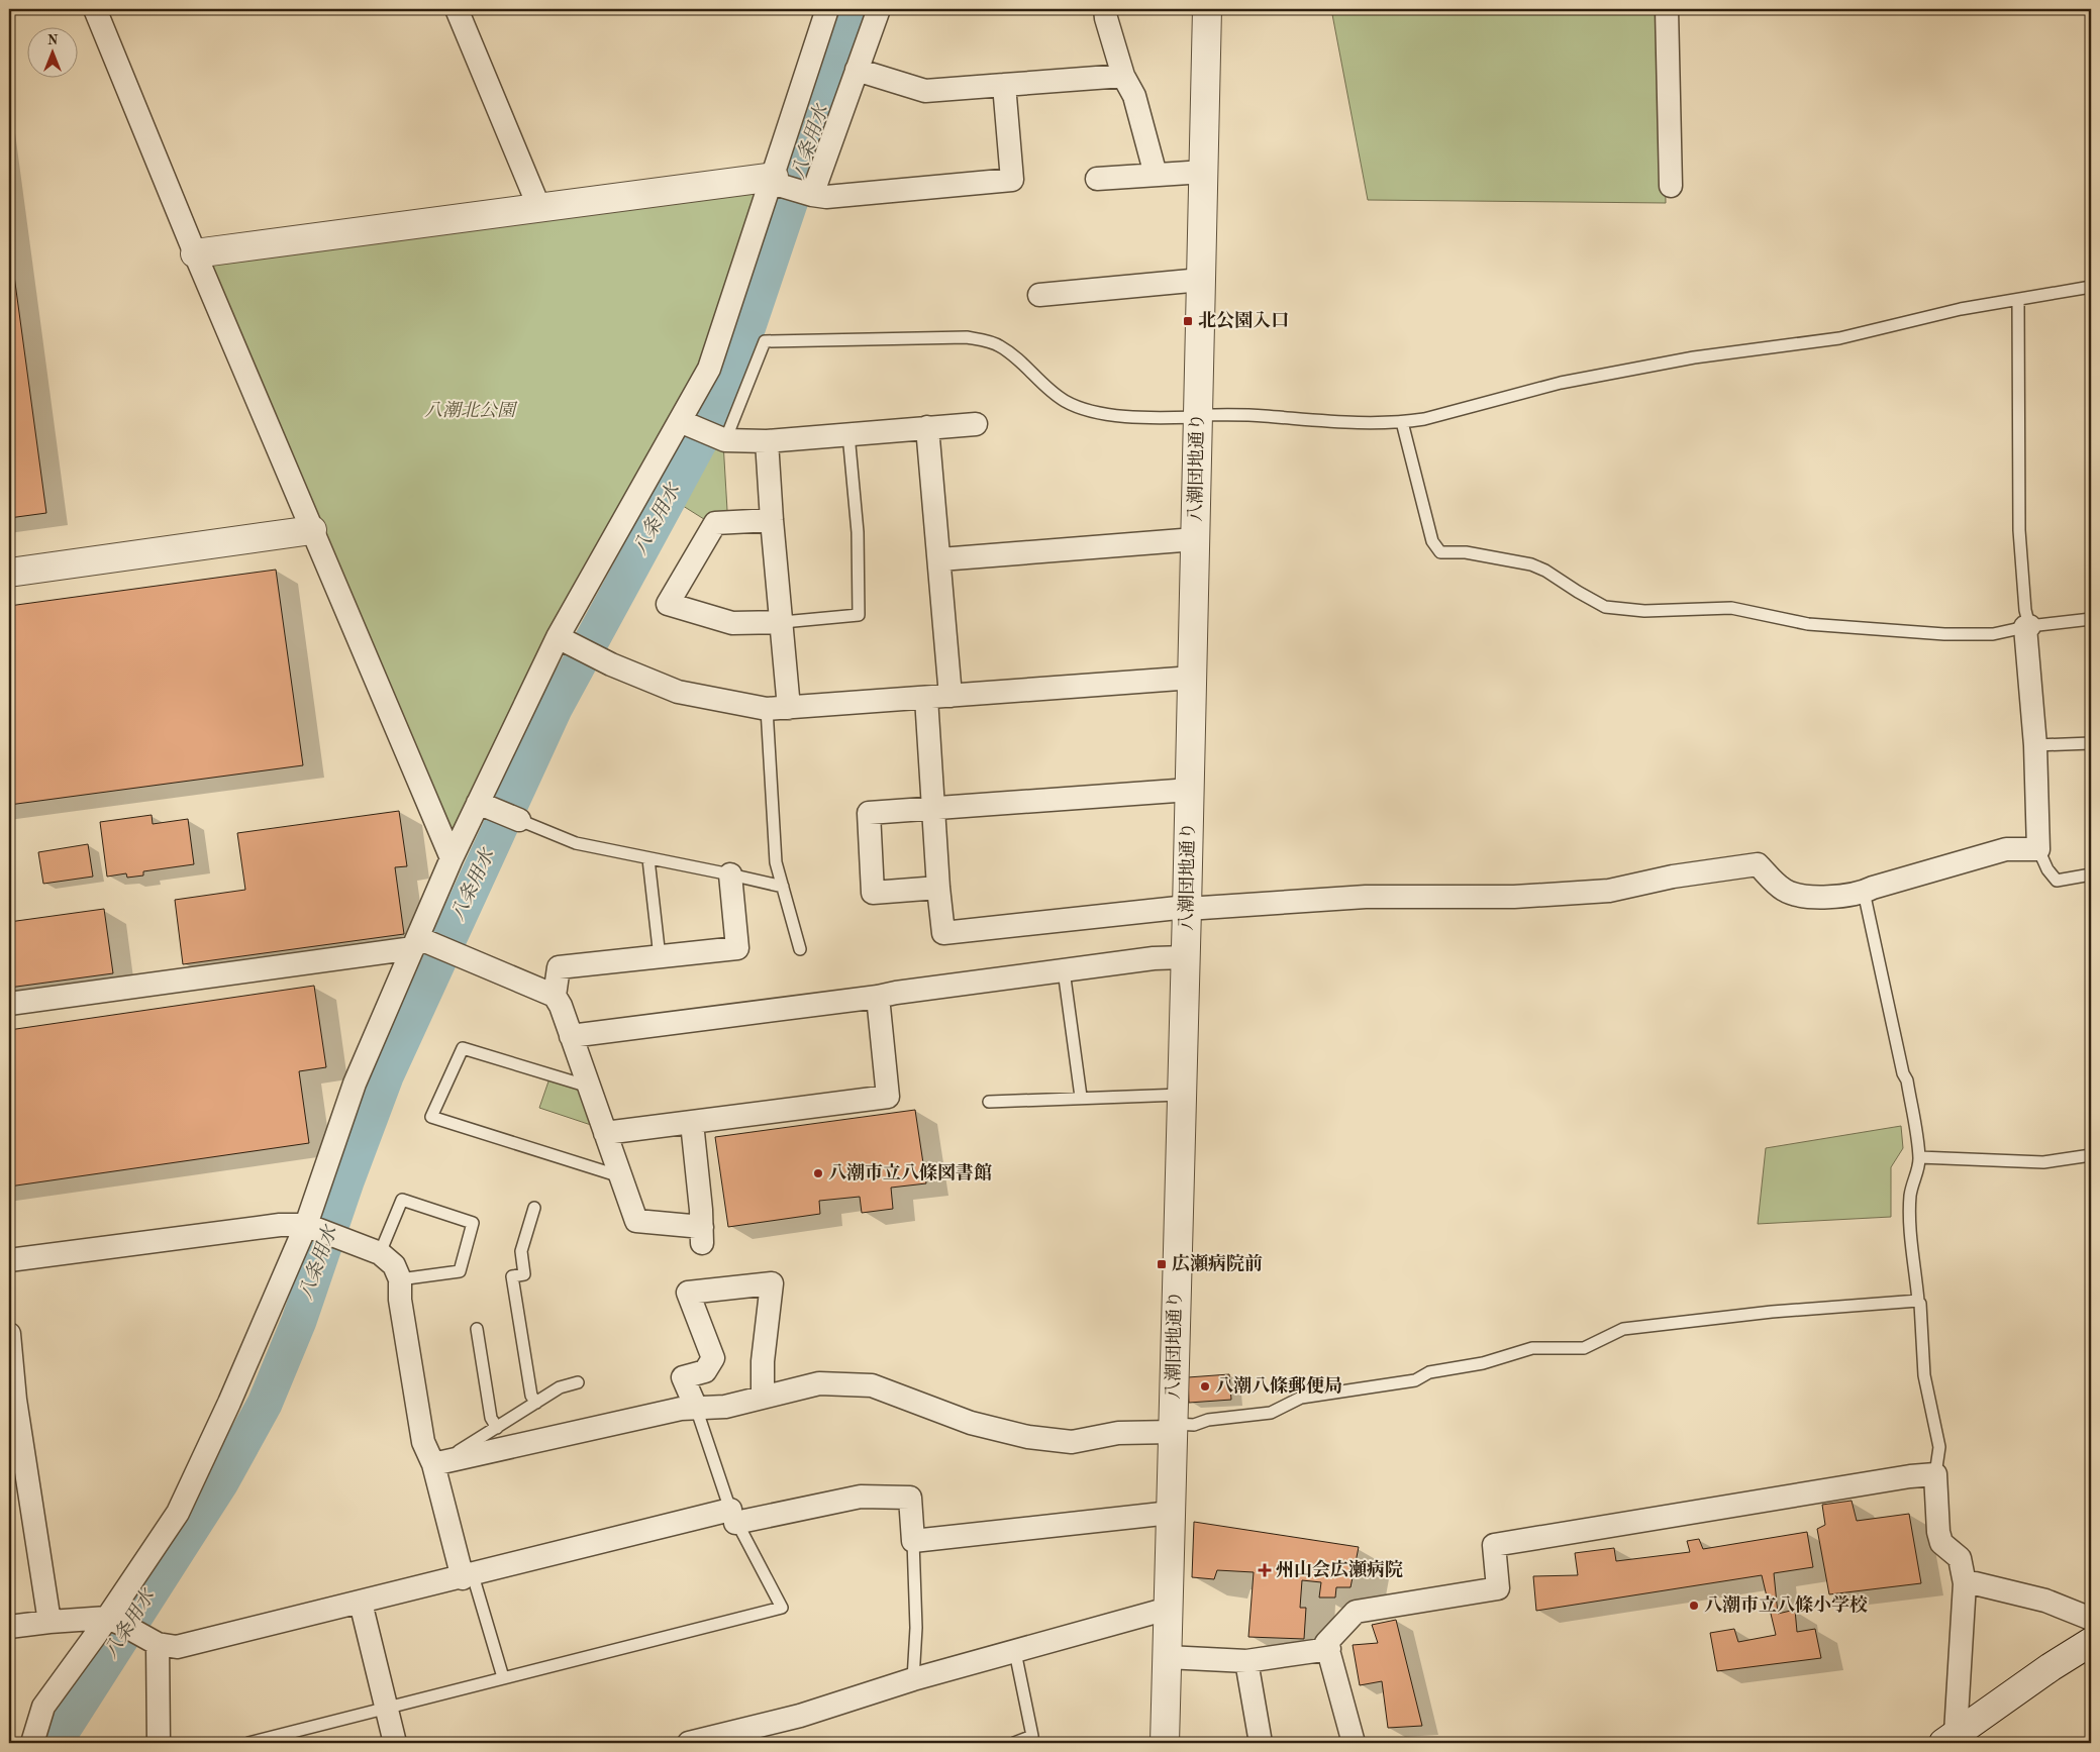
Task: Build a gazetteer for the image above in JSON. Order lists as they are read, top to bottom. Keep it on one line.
{"streets":{"street":["八潮団地通り"]},"water":["八条用水"],"parks":["八潮北公園"],"places":{"transit":["北公園入口","広瀬病院前"],"other":["八潮市立八條図書館","八潮八條郵便局","八潮市立八條小学校"],"health":["州山会広瀬病院"]},"north":"top"}
